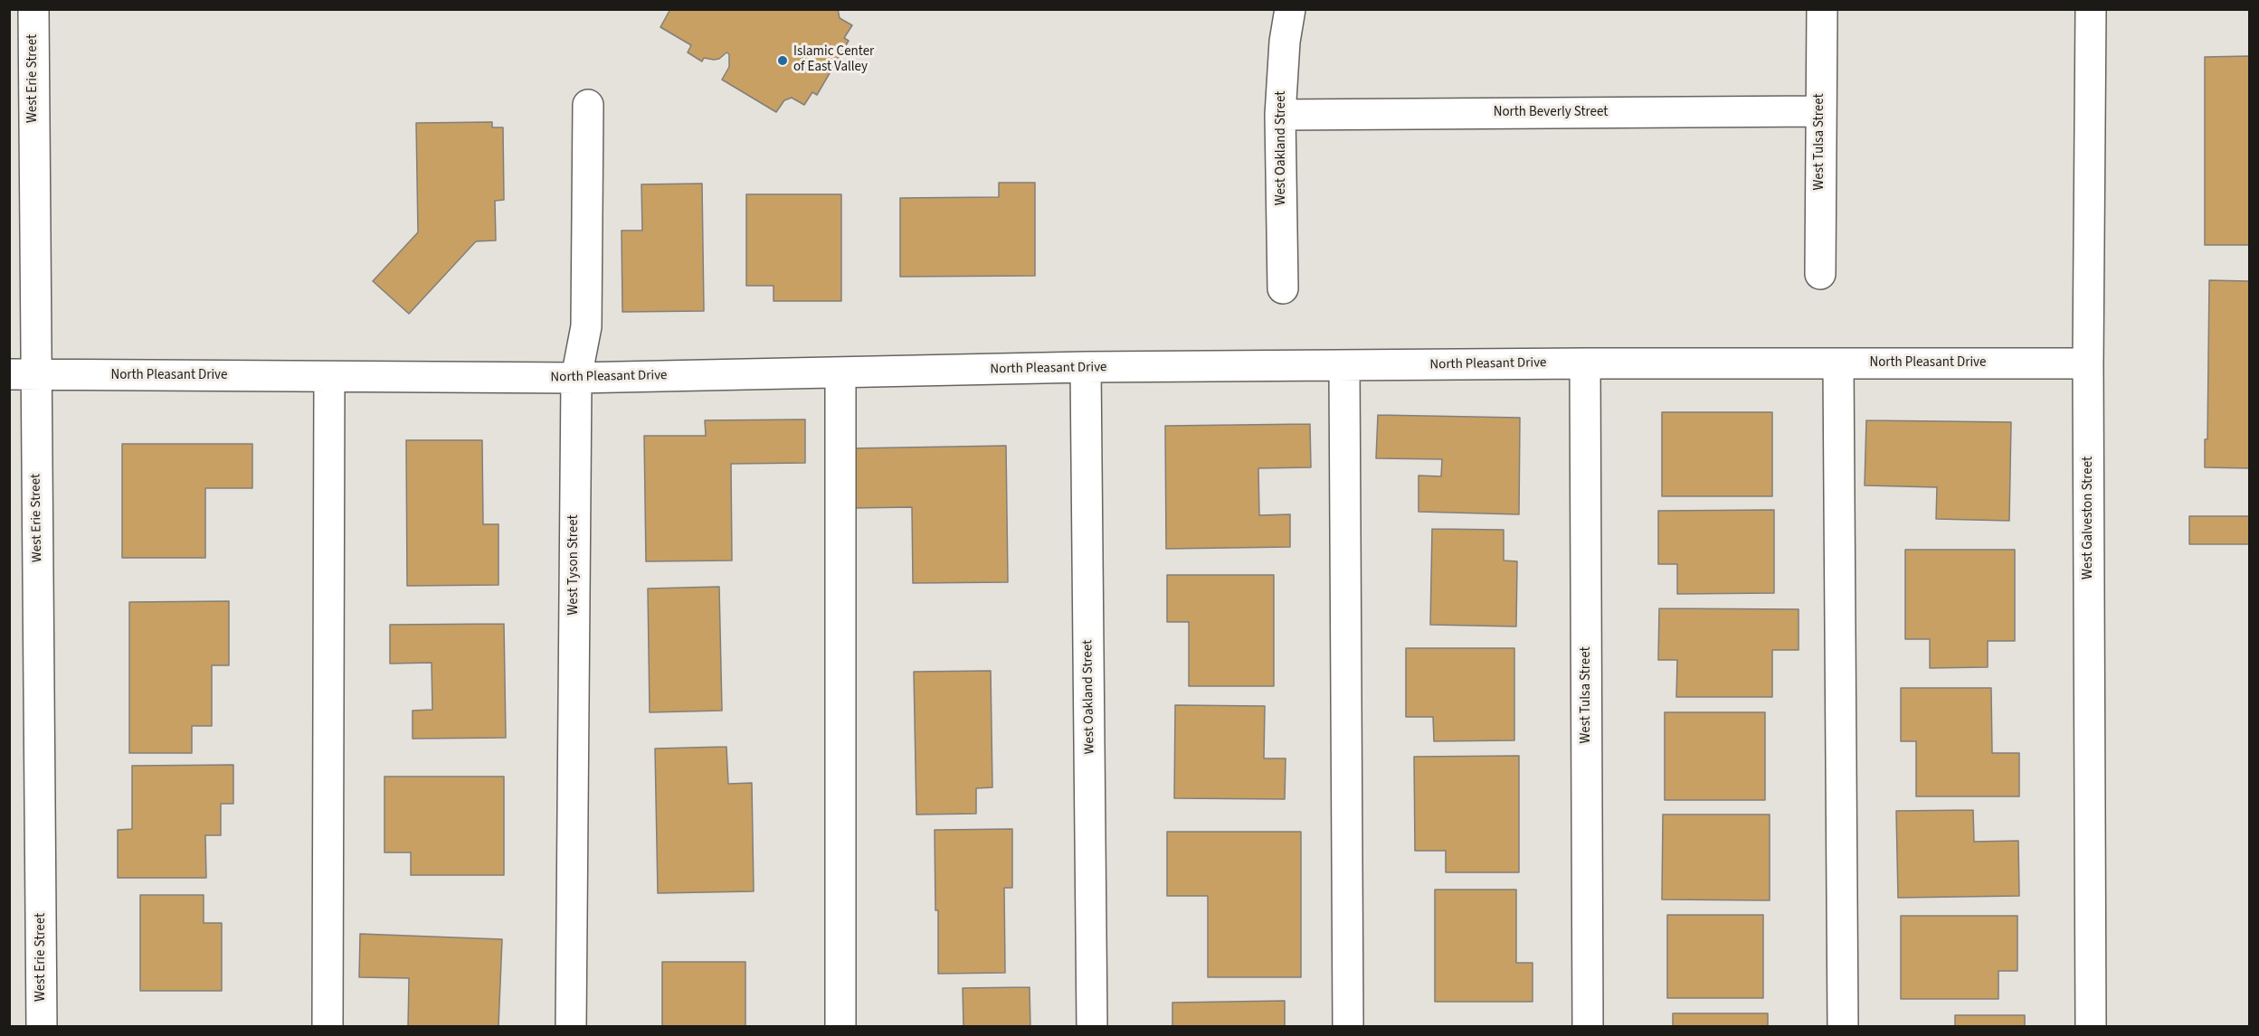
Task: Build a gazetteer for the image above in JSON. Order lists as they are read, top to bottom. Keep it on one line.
{"streets":{"street":["West Erie Street","North Beverly Street","West Tulsa Street","West Oakland Street","North Pleasant Drive","West Galveston Street","West Tyson Street"]},"crossings":[["West Erie Street","North Pleasant Drive"],["North Beverly Street","West Tulsa Street"],["North Beverly Street","West Oakland Street"],["West Tulsa Street","North Pleasant Drive"],["West Oakland Street","North Pleasant Drive"],["North Pleasant Drive","West Galveston Street"],["North Pleasant Drive","West Tyson Street"]],"places":["Islamic Center of East Valley"]}
